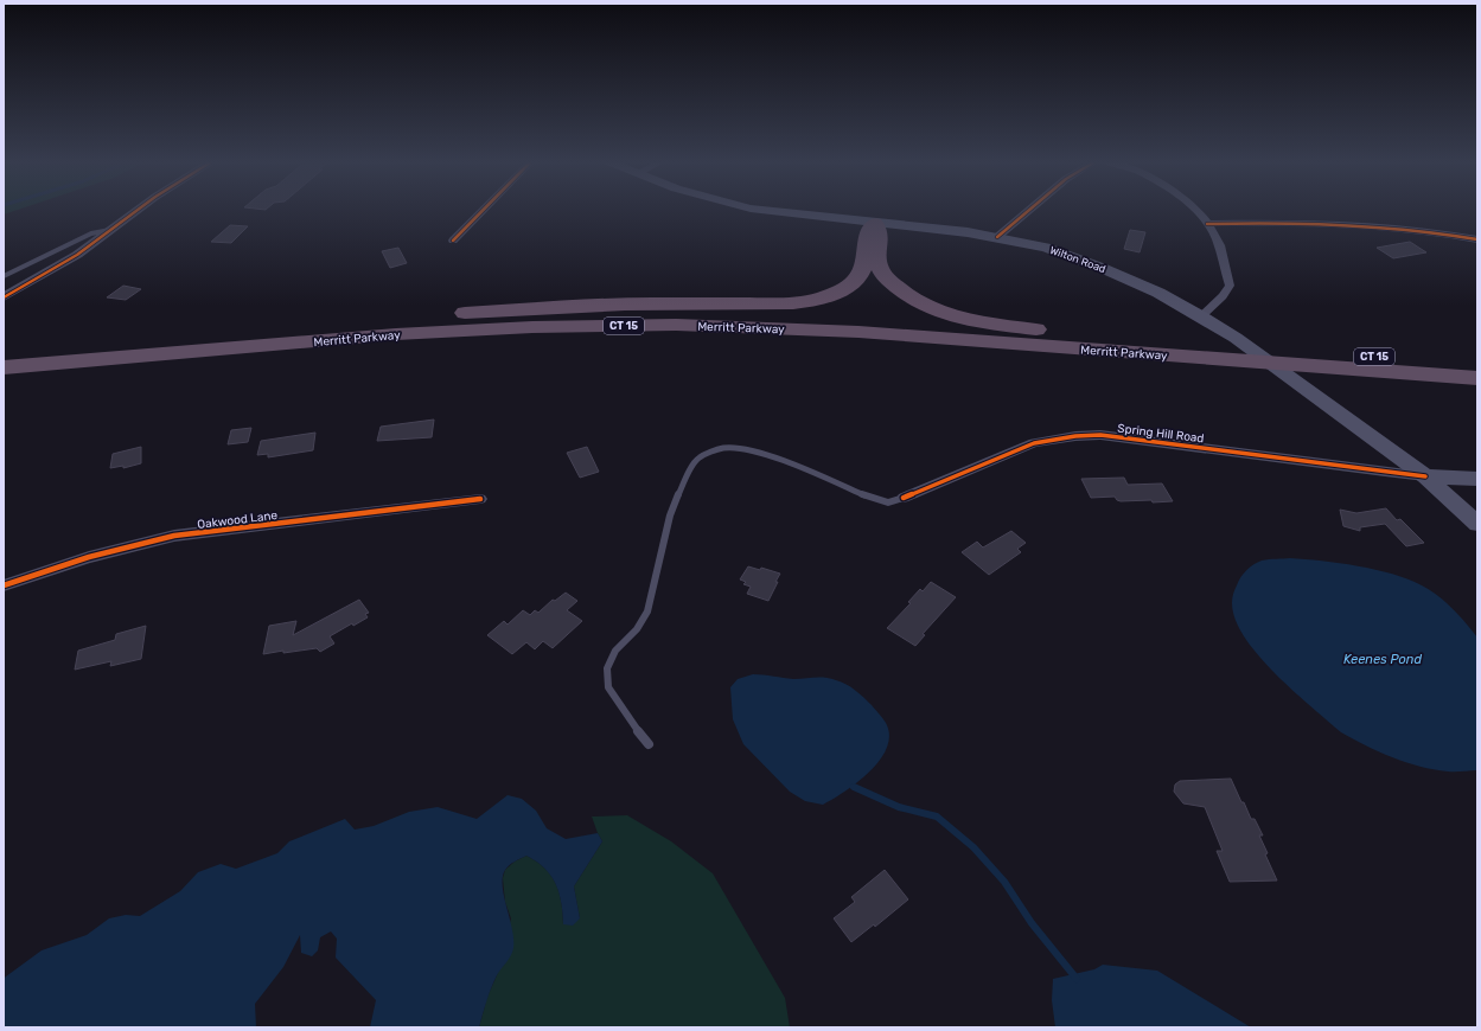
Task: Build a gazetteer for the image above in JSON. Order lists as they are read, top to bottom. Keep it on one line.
{"streets":{"highway":["CT 15","Merritt Parkway"],"main road":["Wilton Road"],"street":["Spring Hill Road","Oakwood Lane"]},"crossings":[["Wilton Road","Spring Hill Road"]],"water":["Keenes Pond"]}
